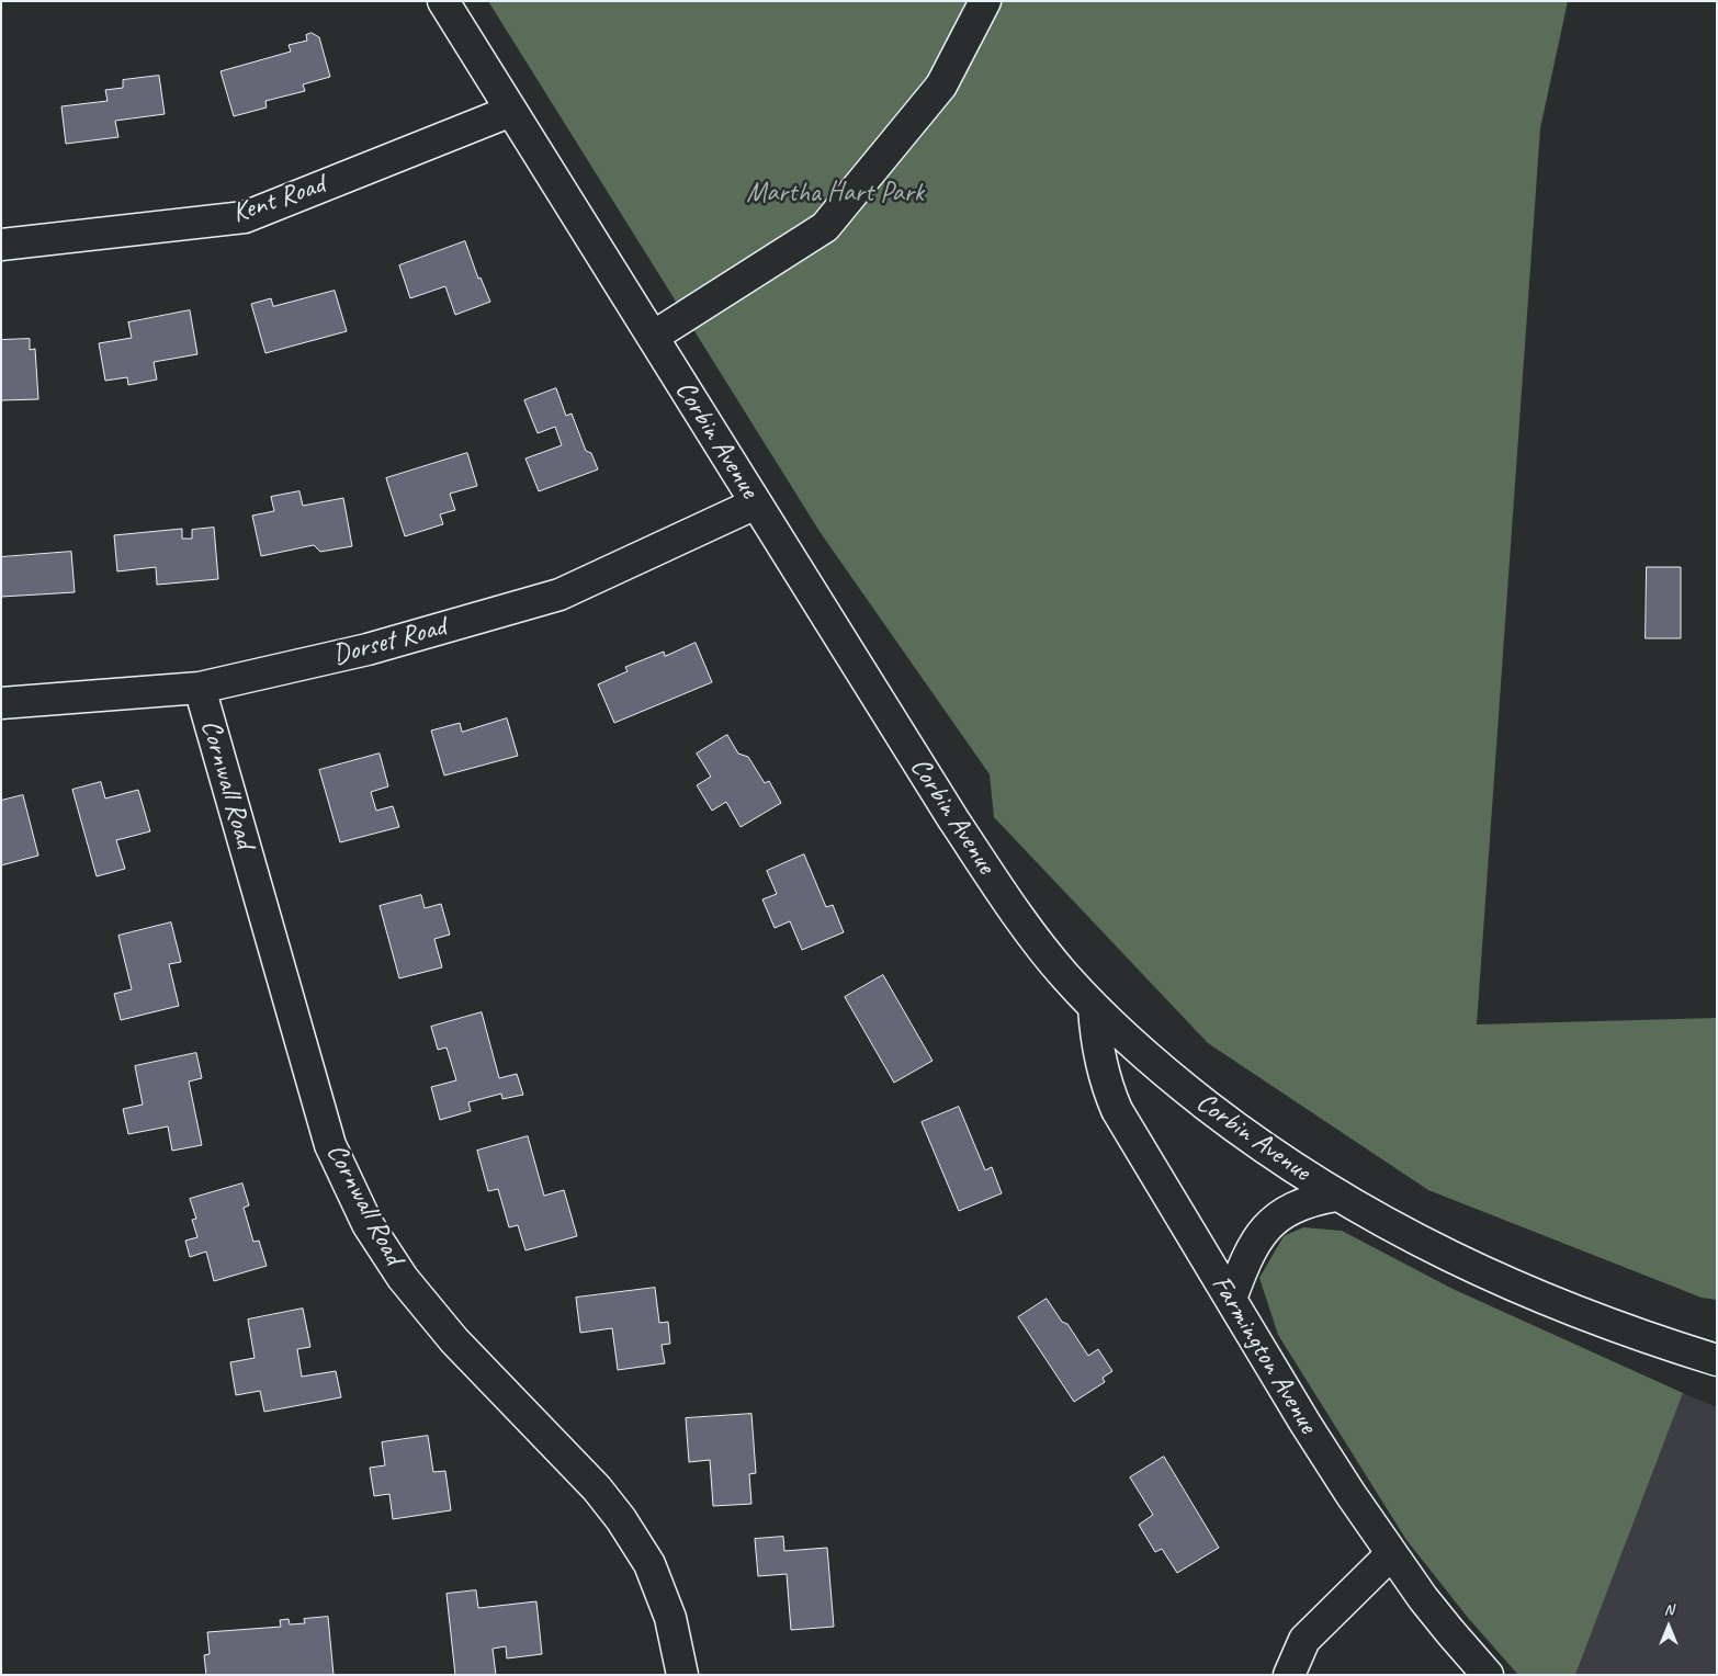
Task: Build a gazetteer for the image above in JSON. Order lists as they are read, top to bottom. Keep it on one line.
{"streets":{"street":["Kent Road","Corbin Avenue","Dorset Road","Cornwall Road","Farmington Avenue"]},"crossings":[["Kent Road","Corbin Avenue"],["Corbin Avenue","Dorset Road"],["Corbin Avenue","Farmington Avenue"],["Dorset Road","Cornwall Road"]],"parks":["Martha Hart Park"],"north":"top"}
